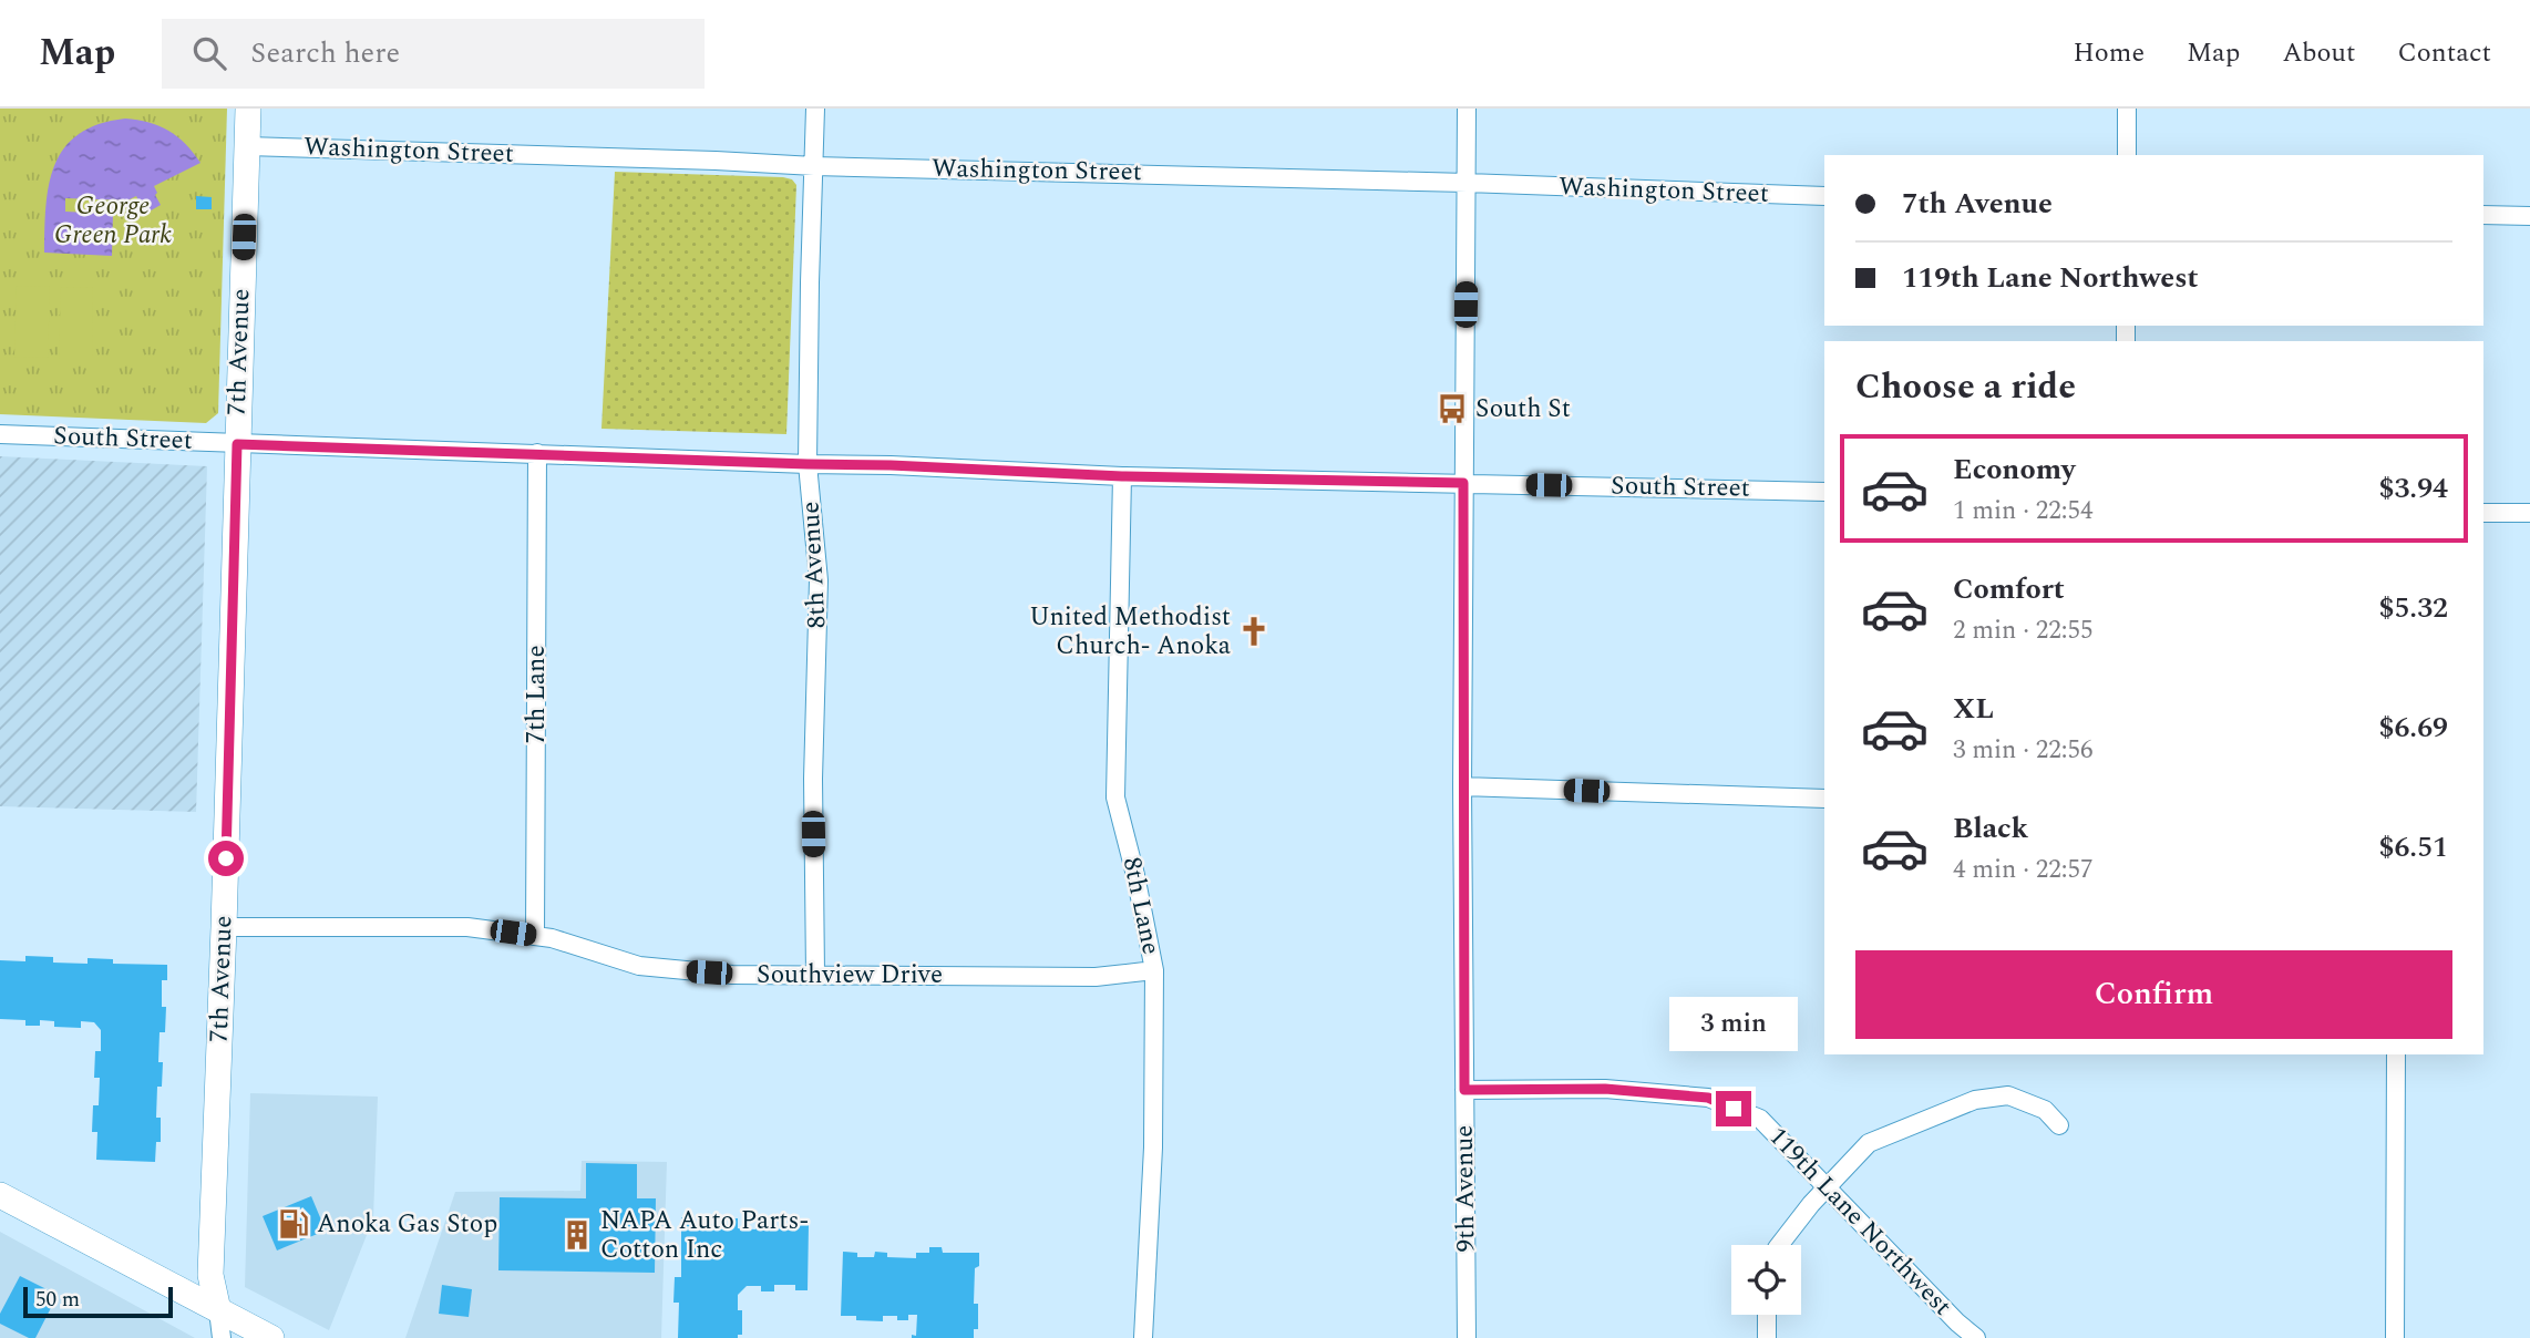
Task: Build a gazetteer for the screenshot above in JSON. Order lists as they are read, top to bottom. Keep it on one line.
{"streets":{"street":["Washington Street","7th Avenue","South Street","8th Avenue","7th Lane","8th Lane","Southview Drive","9th Avenue","119th Lane Northwest"]},"crossings":[["Washington Street","7th Avenue"],["Washington Street","8th Avenue"],["Washington Street","9th Avenue"],["7th Avenue","South Street"],["7th Avenue","Southview Drive"],["South Street","8th Avenue"],["South Street","7th Lane"],["South Street","8th Lane"],["South Street","9th Avenue"],["8th Avenue","Southview Drive"],["7th Lane","Southview Drive"],["8th Lane","Southview Drive"],["9th Avenue","119th Lane Northwest"]],"parks":["George Green Park"],"places":{"bus stop":["South St"],"church":["United Methodist Church- Anoka"],"fuel station":["Anoka Gas Stop"],"building":["NAPA Auto Parts- Cotton Inc"]},"scale_bar":"50 m","page":{"header":"Map","search":"Search here","nav":["Home","Map","About","Contact"],"banner":["7th Avenue","119th Lane Northwest"],"heading":"Choose a ride","list":[{"name":"Economy","note":"1 min · 22:54","value":"$3.94"},{"name":"Comfort","note":"2 min · 22:55","value":"$5.32"},{"name":"XL","note":"3 min · 22:56","value":"$6.69"},{"name":"Black","note":"4 min · 22:57","value":"$6.51"}],"buttons":"Confirm","bubble":"3 min","scale":"50 m"}}
